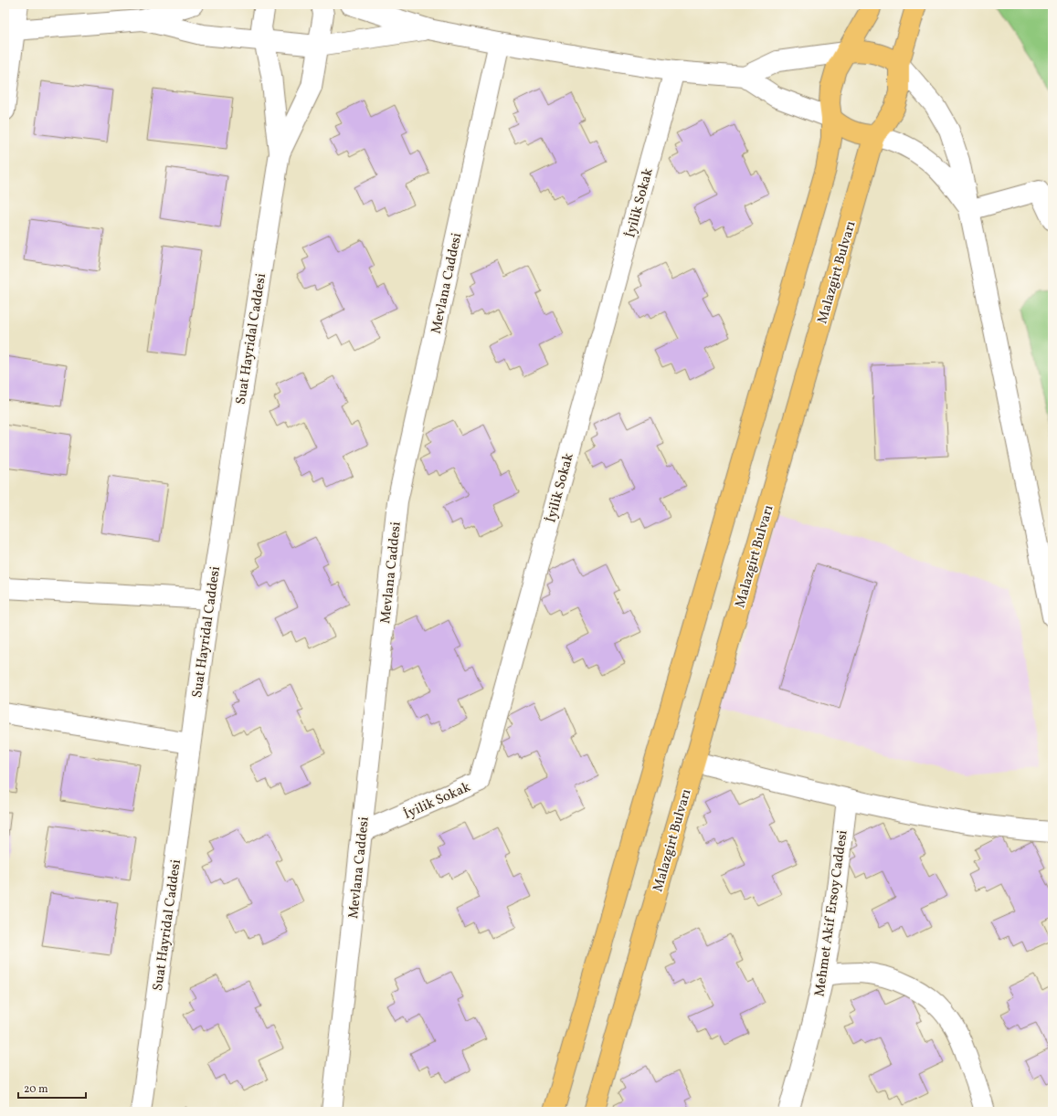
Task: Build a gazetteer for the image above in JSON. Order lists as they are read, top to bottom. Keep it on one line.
{"streets":{"highway":["Malazgirt Bulvarı"],"street":["İyilik Sokak","Mevlana Caddesi","Suat Hayridal Caddesi","Mehmet Akif Ersoy Caddesi"]},"crossings":[["İyilik Sokak","Mevlana Caddesi"]],"scale_bar":"20 m"}
